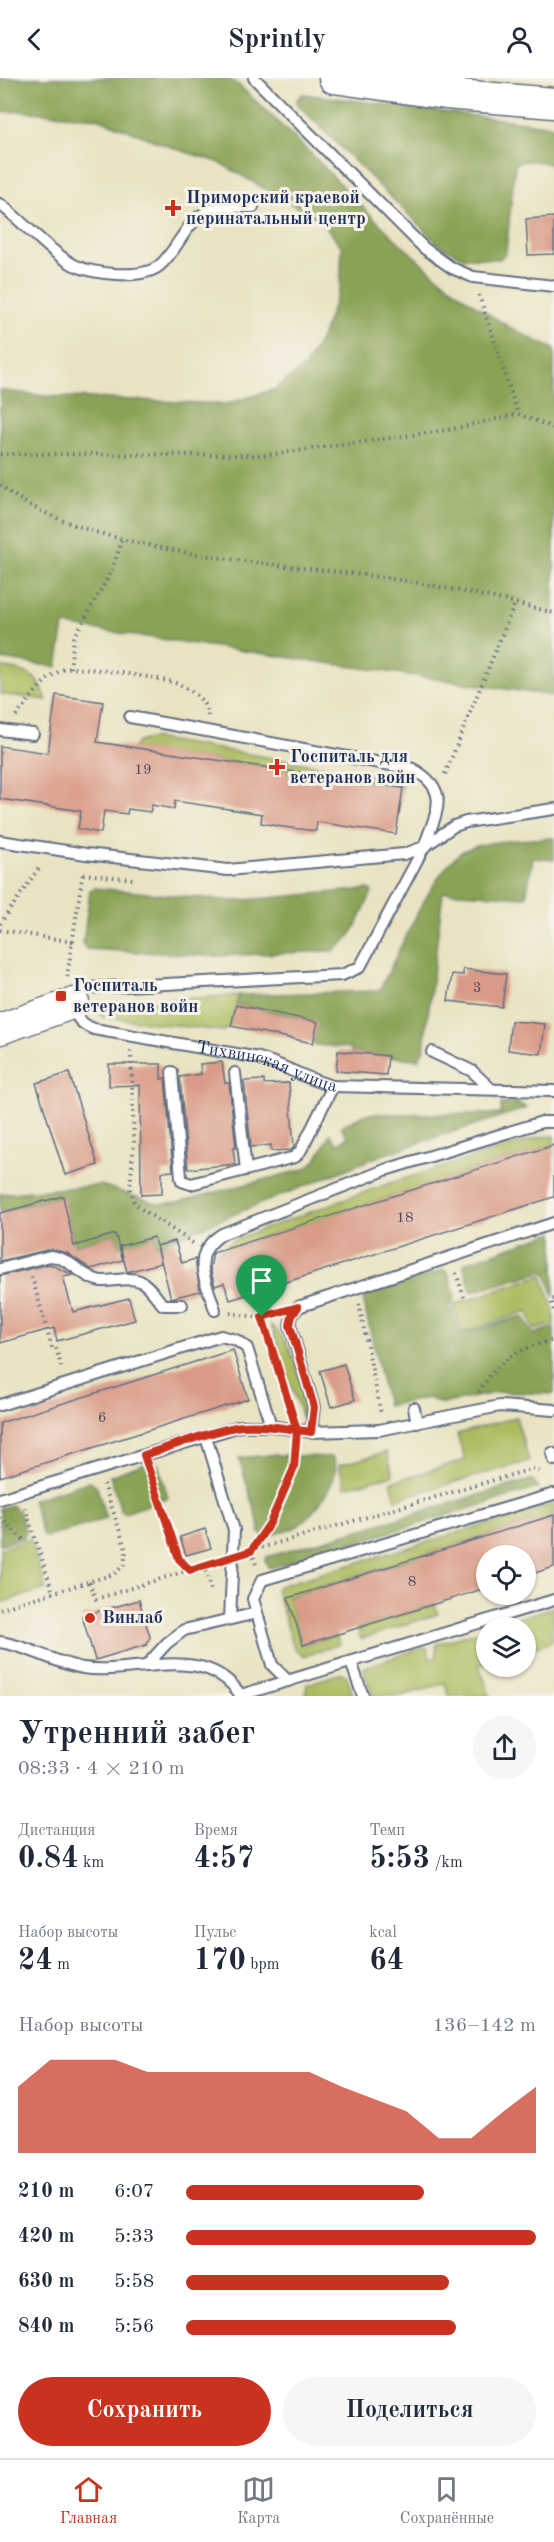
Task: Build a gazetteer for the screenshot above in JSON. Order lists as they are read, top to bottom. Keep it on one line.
{"streets":{"lane":["Тихвинская улица"]},"places":{"health":["Приморский краевой перинатальный центр","Госпиталь для ветеранов войн"],"transit":["Госпиталь ветеранов войн"],"other":["Винлаб"]},"house_numbers":["19","3","18","6","8"],"page":{"header":"Sprintly","heading":["Утренний забег","08:33 · 4 × 210 m"],"stats":[["Дистанция","0.84 km"],["Время","4:57"],["Темп","5:53 /km"],["Набор высоты","24 m"],["Пульс","170 bpm"],["kcal","64"]],"chart":["Набор высоты","136–142 m"],"list":[{"name":"210 m","note":"6:07"},{"name":"420 m","note":"5:33"},{"name":"630 m","note":"5:58"},{"name":"840 m","note":"5:56"}],"buttons":["Сохранить","Поделиться"],"tabs":["Главная","Карта","Сохранённые"]}}
